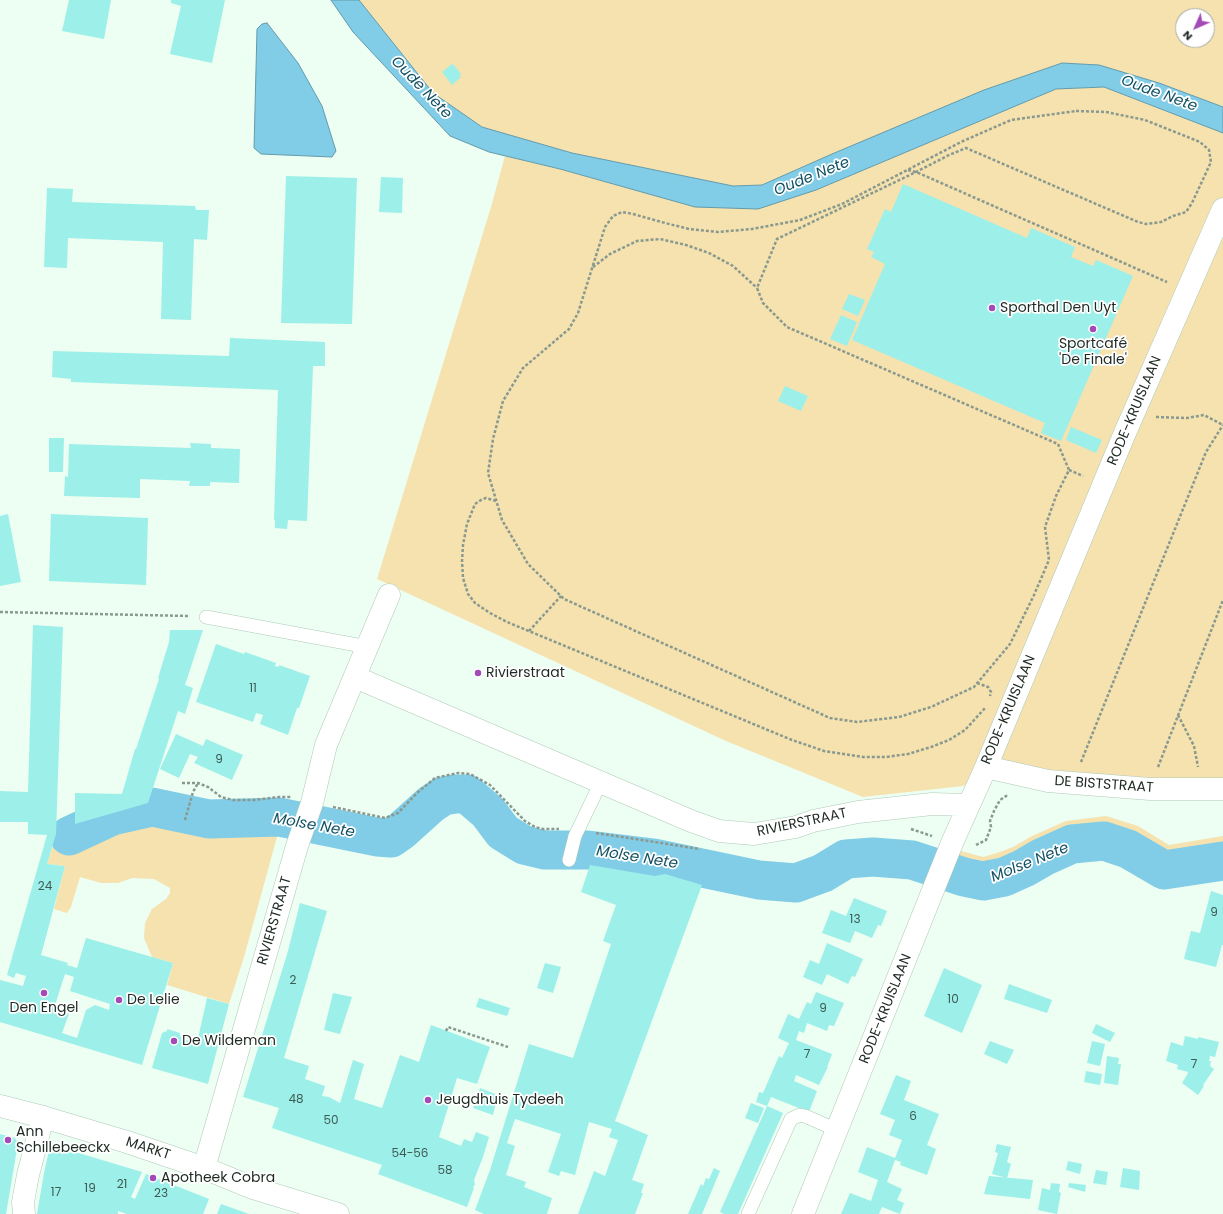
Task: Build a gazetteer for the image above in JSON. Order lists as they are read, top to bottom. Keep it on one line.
{"streets":{"street":["RODE-KRUISLAAN","DE BISTSTRAAT","RIVIERSTRAAT","MARKT"]},"crossings":[["RODE-KRUISLAAN","DE BISTSTRAAT"],["RODE-KRUISLAAN","RIVIERSTRAAT"],["RIVIERSTRAAT","MARKT"]],"water":["Oude Nete","Molse Nete"],"places":["Sporthal Den Uyt","Sportcafé 'De Finale'","Rivierstraat","Den Engel","De Lelie","De Wildeman","Jeugdhuis Tydeeh","Ann Schillebeeckx","Apotheek Cobra"],"house_numbers":["11","9","24","9","13","2","10","9","7","7","48","6","50","54-56","58","21","19","17","23"],"north":"bottom left"}
